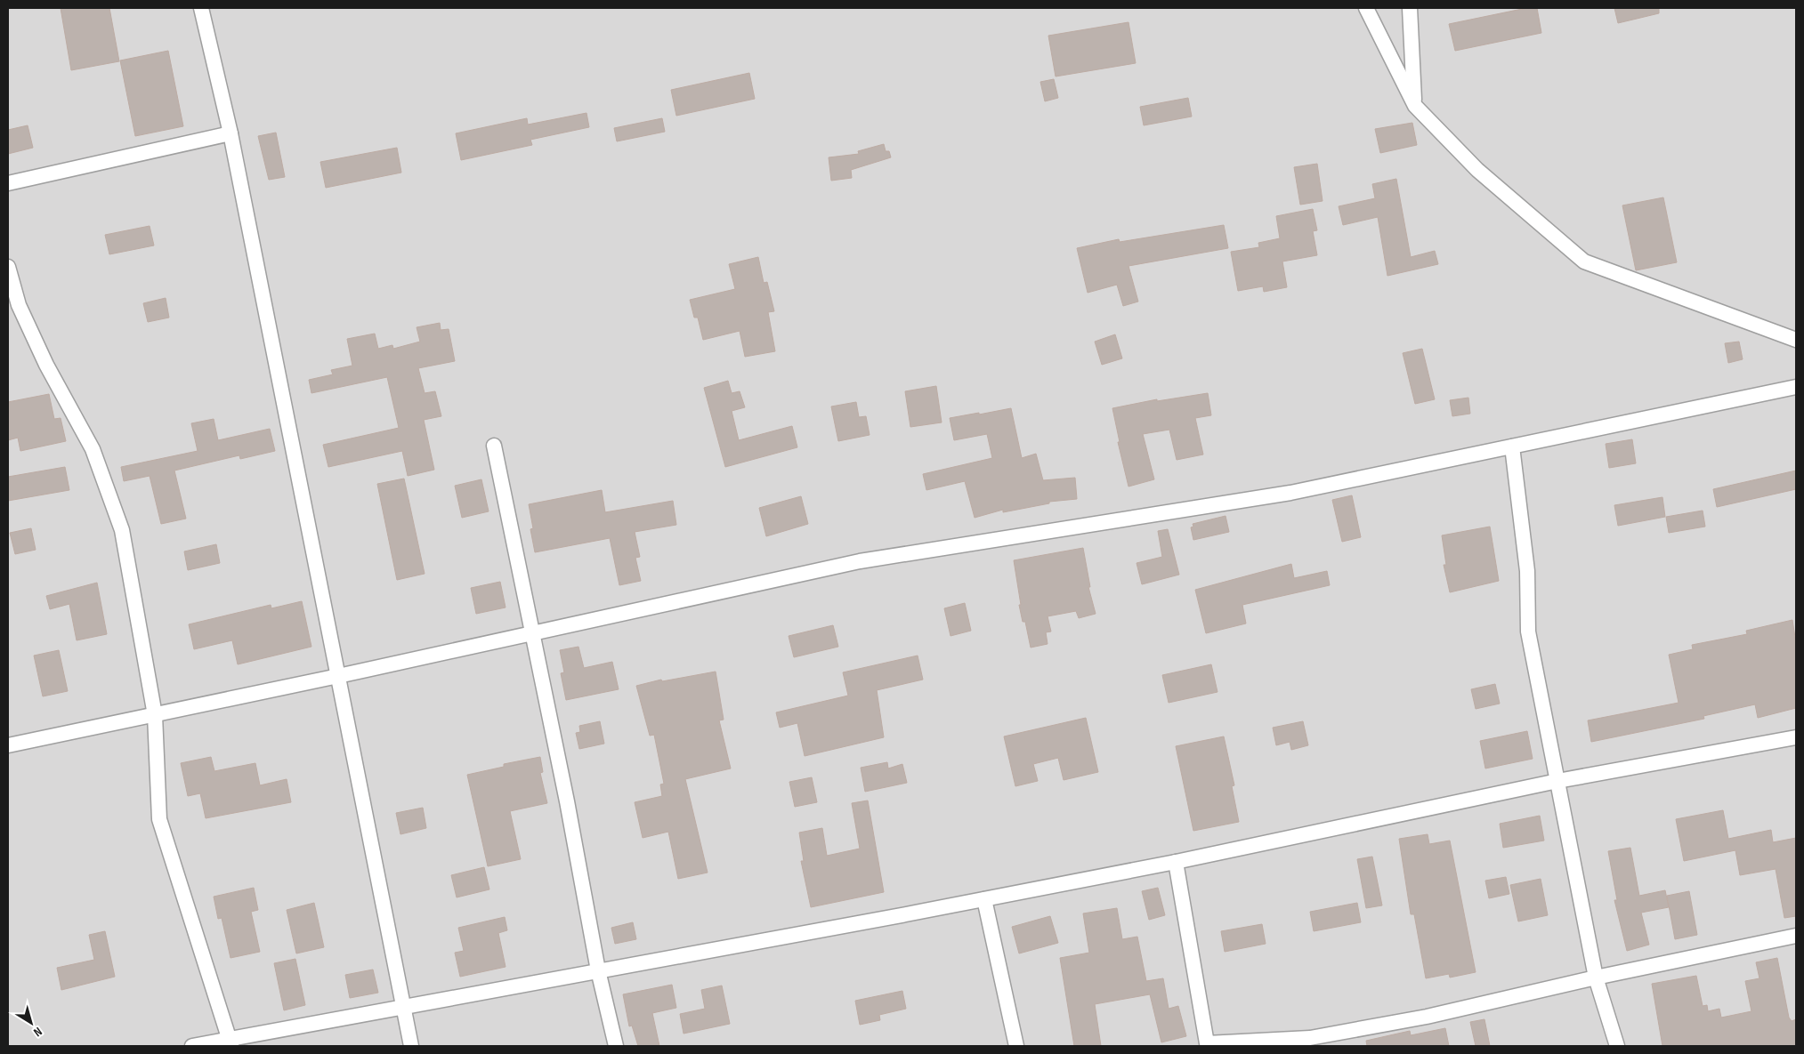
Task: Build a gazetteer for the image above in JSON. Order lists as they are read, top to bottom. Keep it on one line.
{"north":"bottom right"}
